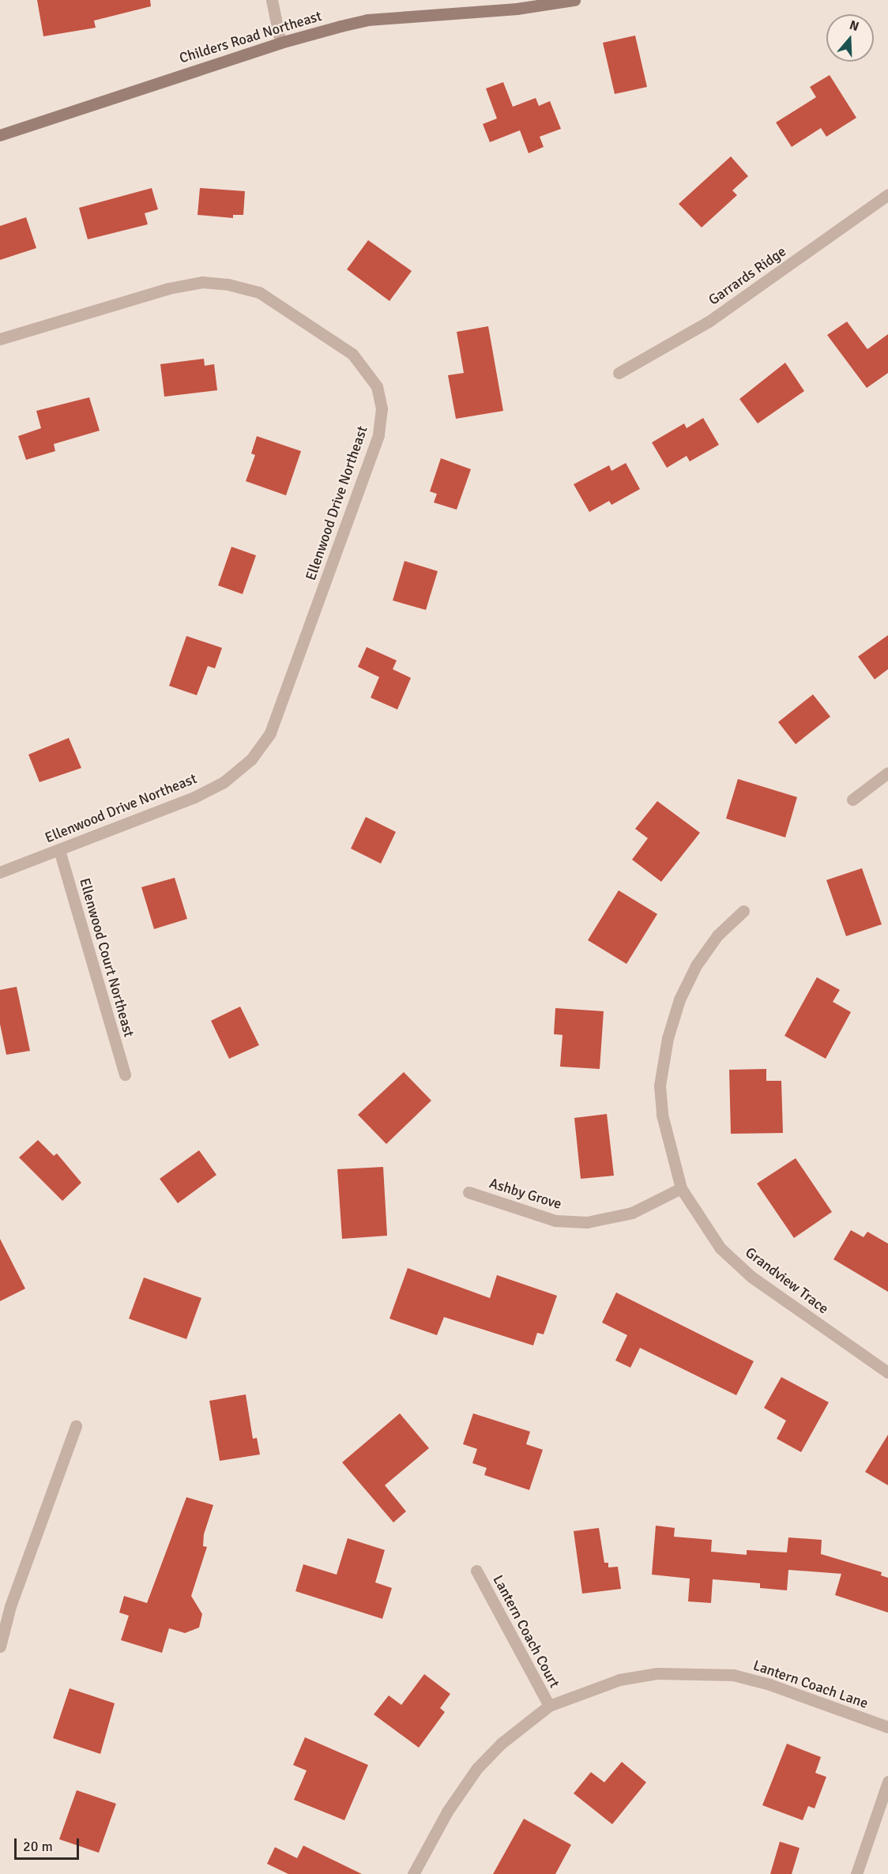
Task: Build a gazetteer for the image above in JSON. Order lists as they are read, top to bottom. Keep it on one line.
{"streets":{"street":["Childers Road Northeast","Garrards Ridge","Ellenwood Drive Northeast","Ellenwood Court Northeast","Ashby Grove","Grandview Trace","Lantern Coach Court","Lantern Coach Lane"]},"crossings":[["Ellenwood Drive Northeast","Ellenwood Court Northeast"],["Ashby Grove","Grandview Trace"],["Lantern Coach Court","Lantern Coach Lane"]],"scale_bar":"20 m","north":"top"}
